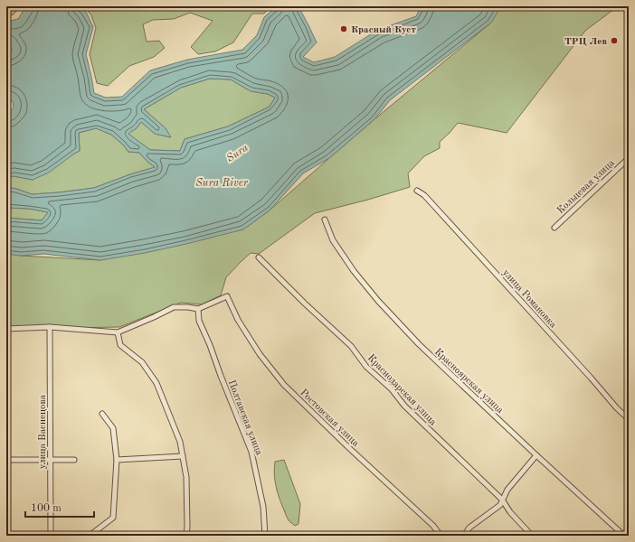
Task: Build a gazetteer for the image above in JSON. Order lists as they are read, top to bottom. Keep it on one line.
{"streets":{"street":["Кольцевая улица","улица Романовка","Красноярская улица","Краснодарская улица","Полтавская улица","Ростовская улица","улица Васнецова"]},"crossings":[["Полтавская улица","Ростовская улица"]],"water":["Sura","Sura River"],"places":["Красный Куст","ТРЦ Лев"],"scale_bar":"100 m"}
